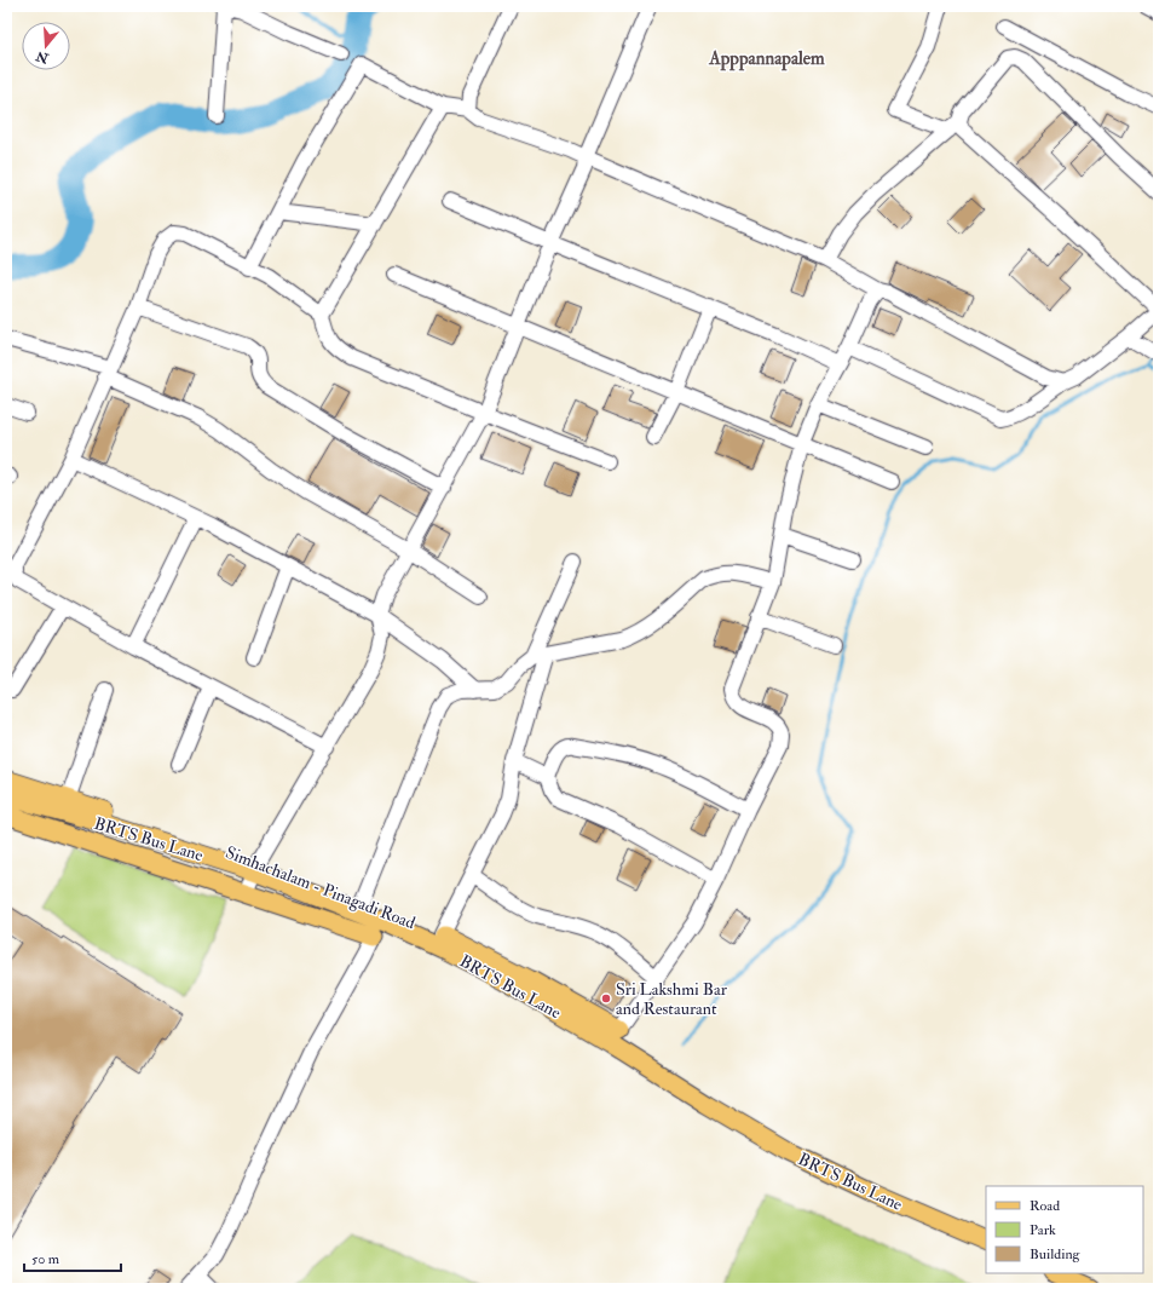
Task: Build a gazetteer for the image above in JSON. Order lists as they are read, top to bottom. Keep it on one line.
{"streets":{"main road":["BRTS Bus Lane","Simhachalam - Pinagadi Road"]},"crossings":[["BRTS Bus Lane","Simhachalam - Pinagadi Road"]],"districts":["Apppannapalem"],"places":["Sri Lakshmi Bar and Restaurant"],"legend":["Road","Park","Building"],"scale_bar":"50 m","north":"bottom"}
